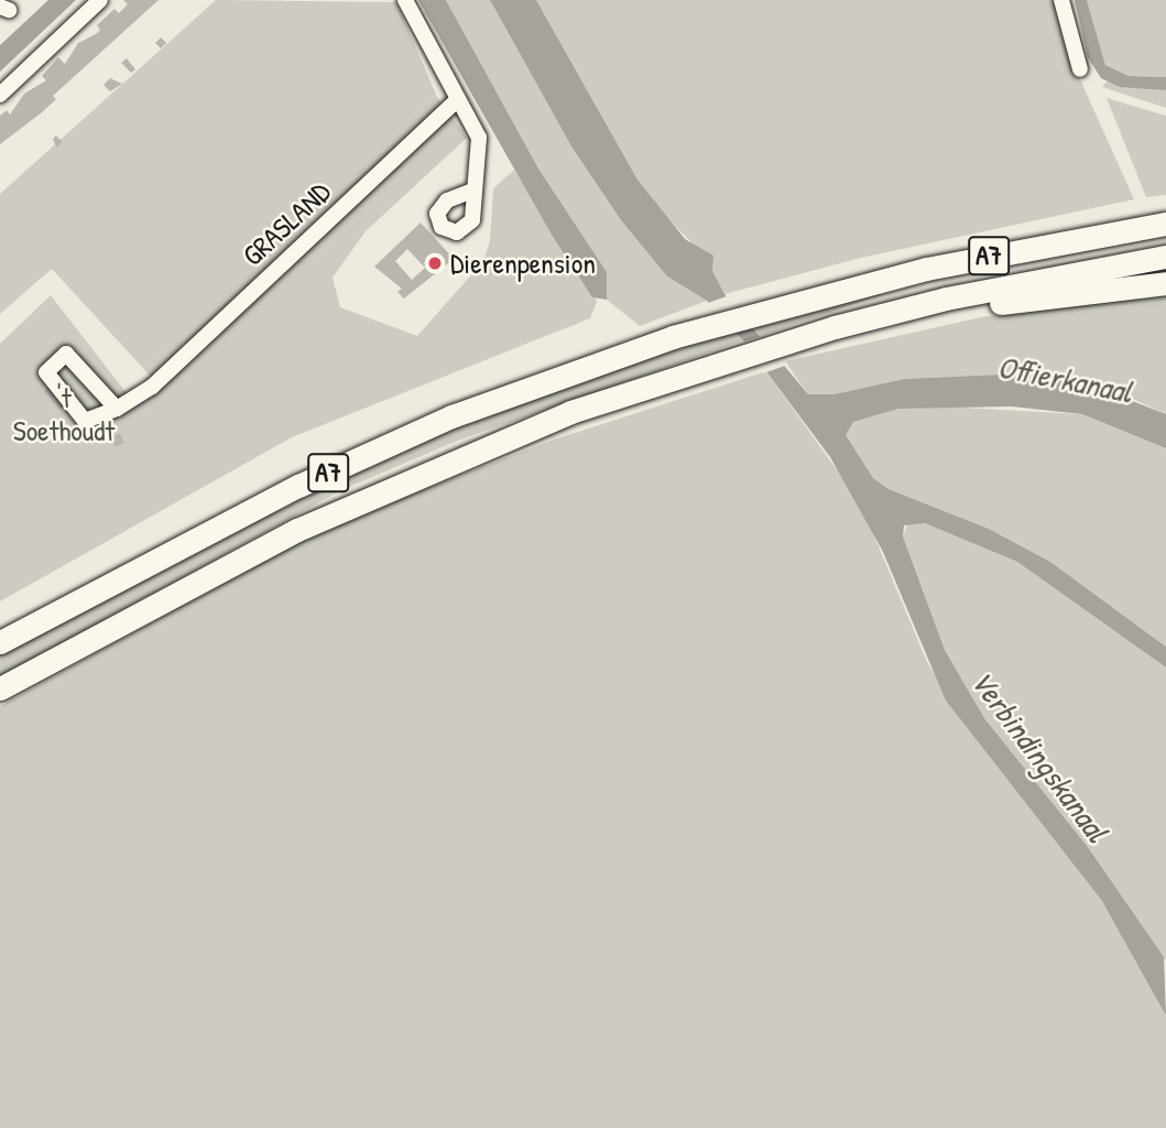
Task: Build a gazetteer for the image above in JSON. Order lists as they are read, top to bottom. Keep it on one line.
{"streets":{"highway":["A7"],"street":["GRASLAND"]},"water":["Offierkanaal","Verbindingskanaal"],"parks":["'t Soethoudt"],"places":["Dierenpension"]}
